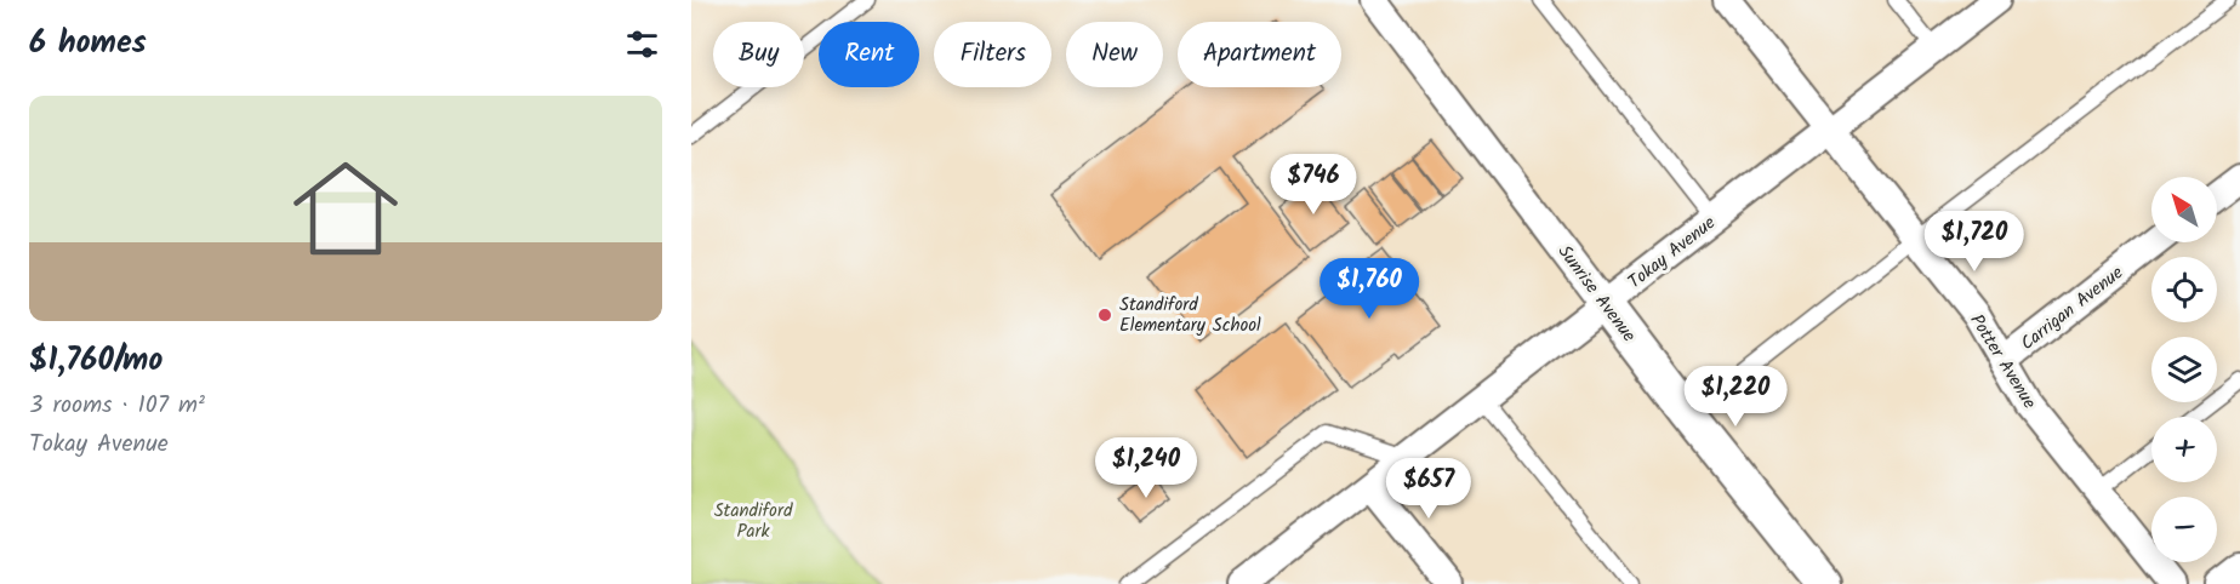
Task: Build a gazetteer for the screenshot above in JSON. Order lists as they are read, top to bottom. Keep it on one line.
{"streets":{"street":["Tokay Avenue","Sunrise Avenue","Carrigan Avenue","Potter Avenue"]},"crossings":[["Tokay Avenue","Sunrise Avenue"],["Tokay Avenue","Potter Avenue"],["Carrigan Avenue","Potter Avenue"]],"parks":["Standiford Park"],"places":["Standiford Elementary School"],"north":"top left","page":{"heading":"6 homes","chip":["Buy","Rent","Filters","New","Apartment"],"list":[{"name":"$1,760/mo","note":"3 rooms · 107 m² · Tokay Avenue"}],"price":["$746","$1,720","$1,760","$1,220","$1,240","$657"],"map_buttons":["+","−"]}}
